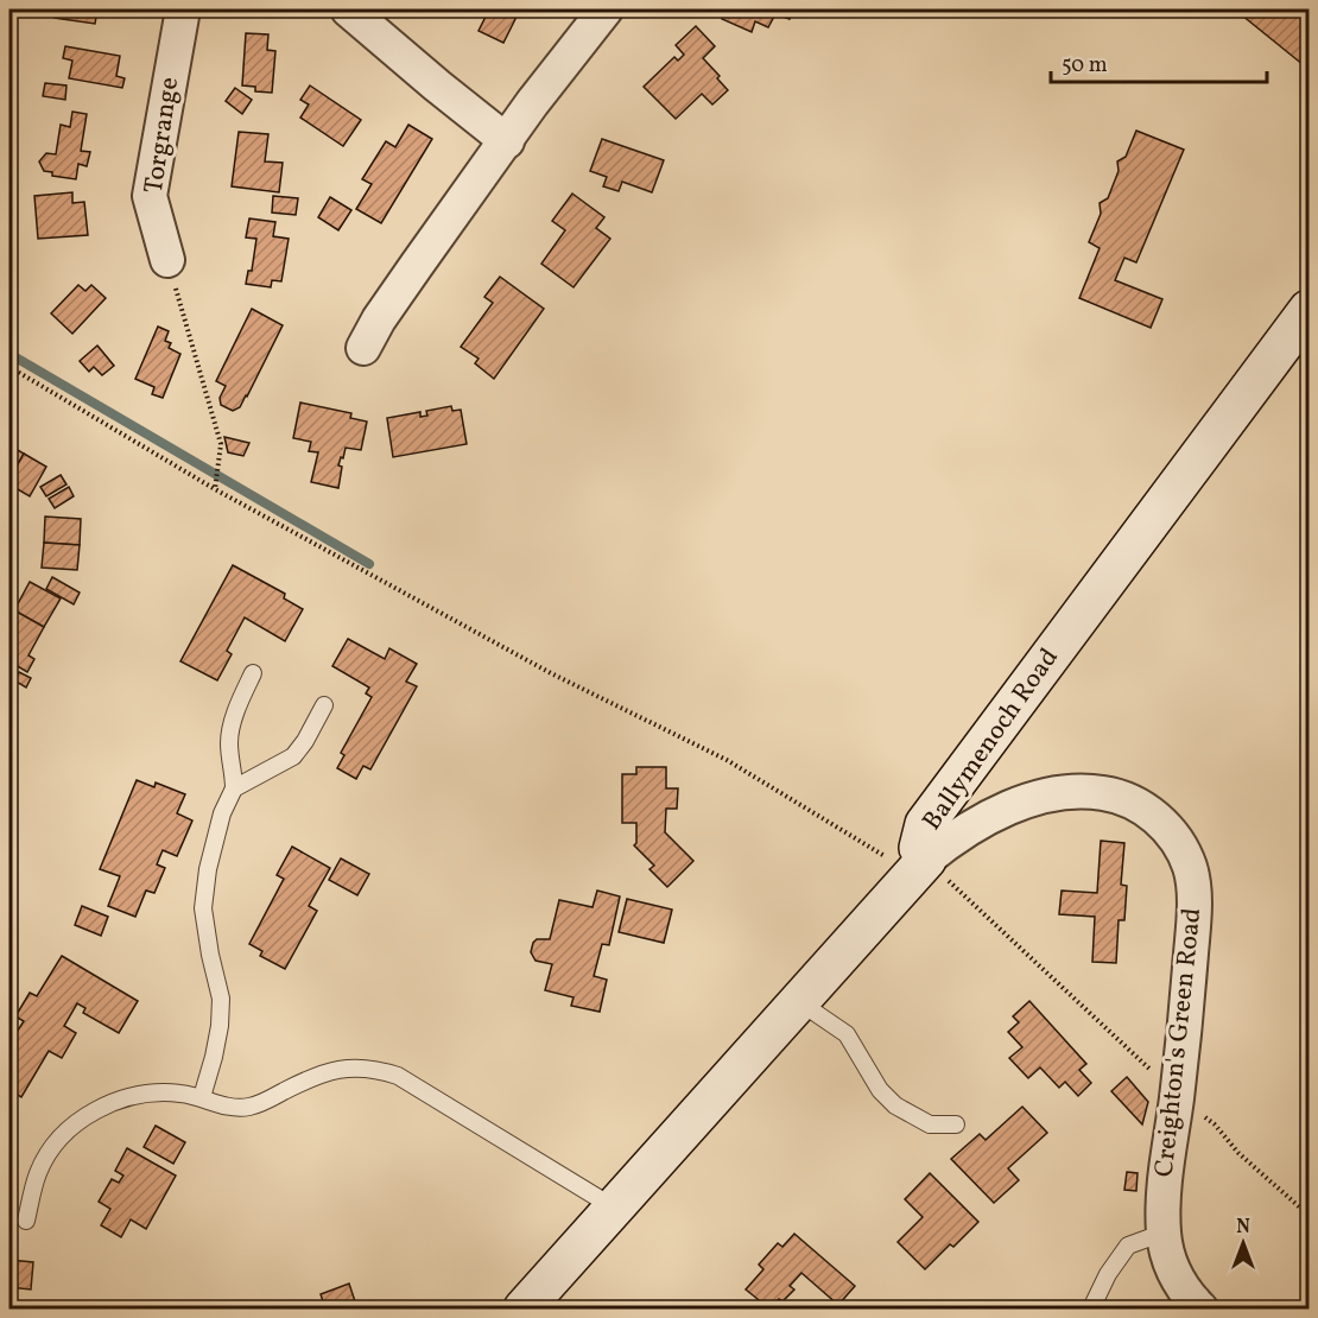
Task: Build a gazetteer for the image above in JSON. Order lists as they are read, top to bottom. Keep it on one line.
{"streets":{"street":["Torgrange","Ballymenoch Road","Creighton's Green Road"]},"crossings":[["Ballymenoch Road","Creighton's Green Road"]],"scale_bar":"50 m","north":"top"}
